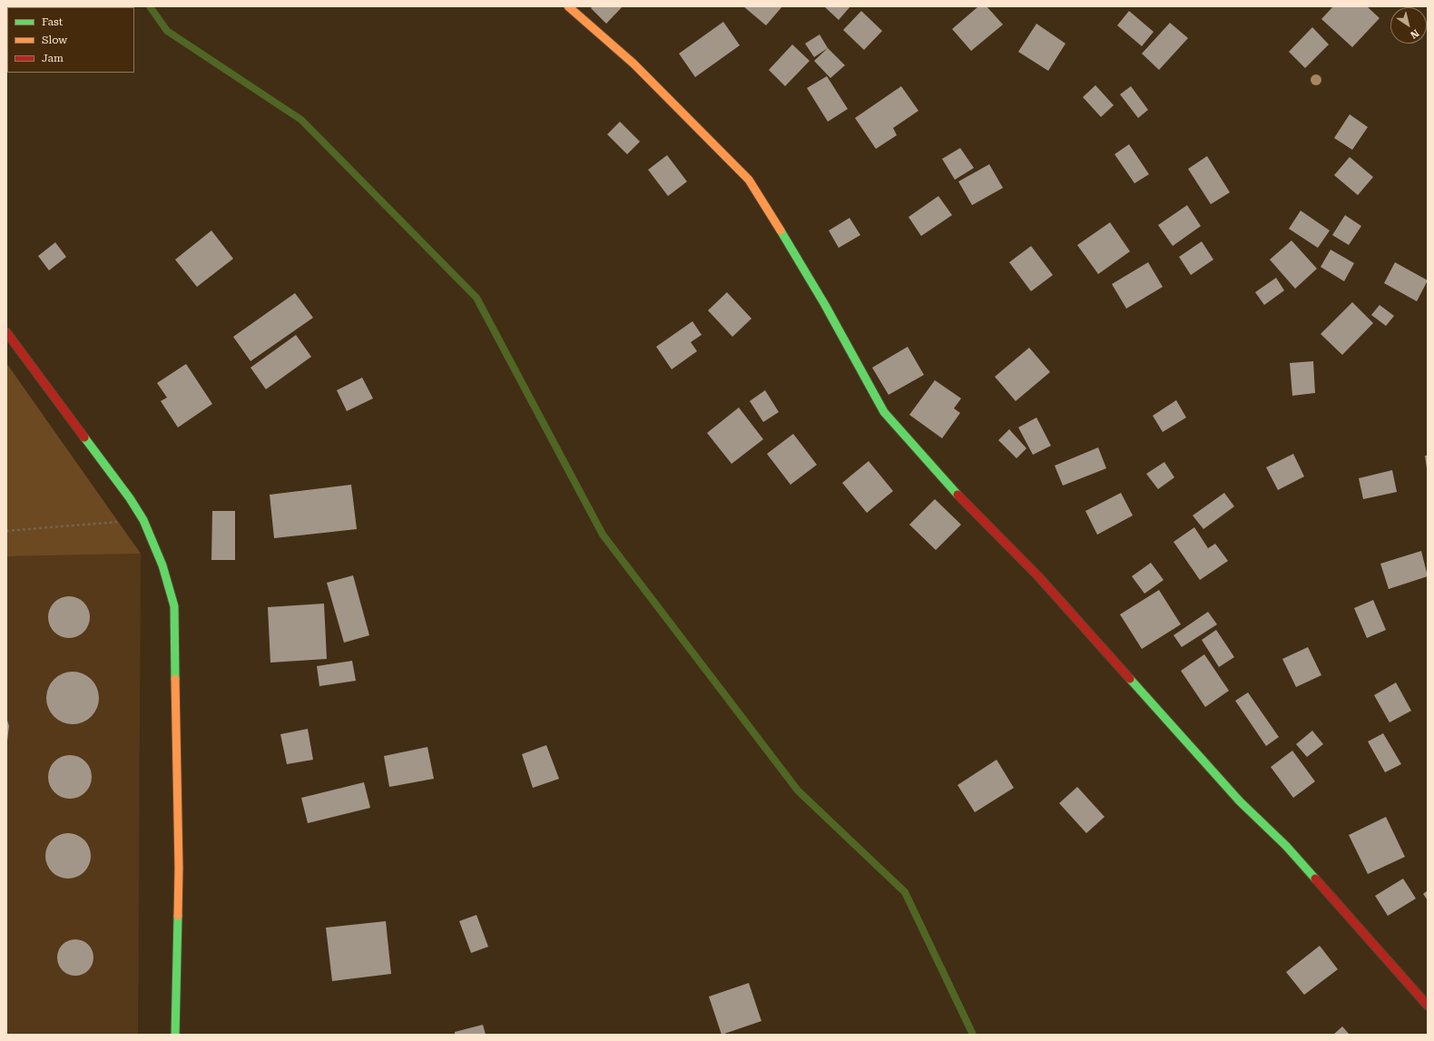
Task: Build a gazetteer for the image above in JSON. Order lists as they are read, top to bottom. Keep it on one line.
{"legend":["Fast","Slow","Jam"],"north":"bottom right"}
